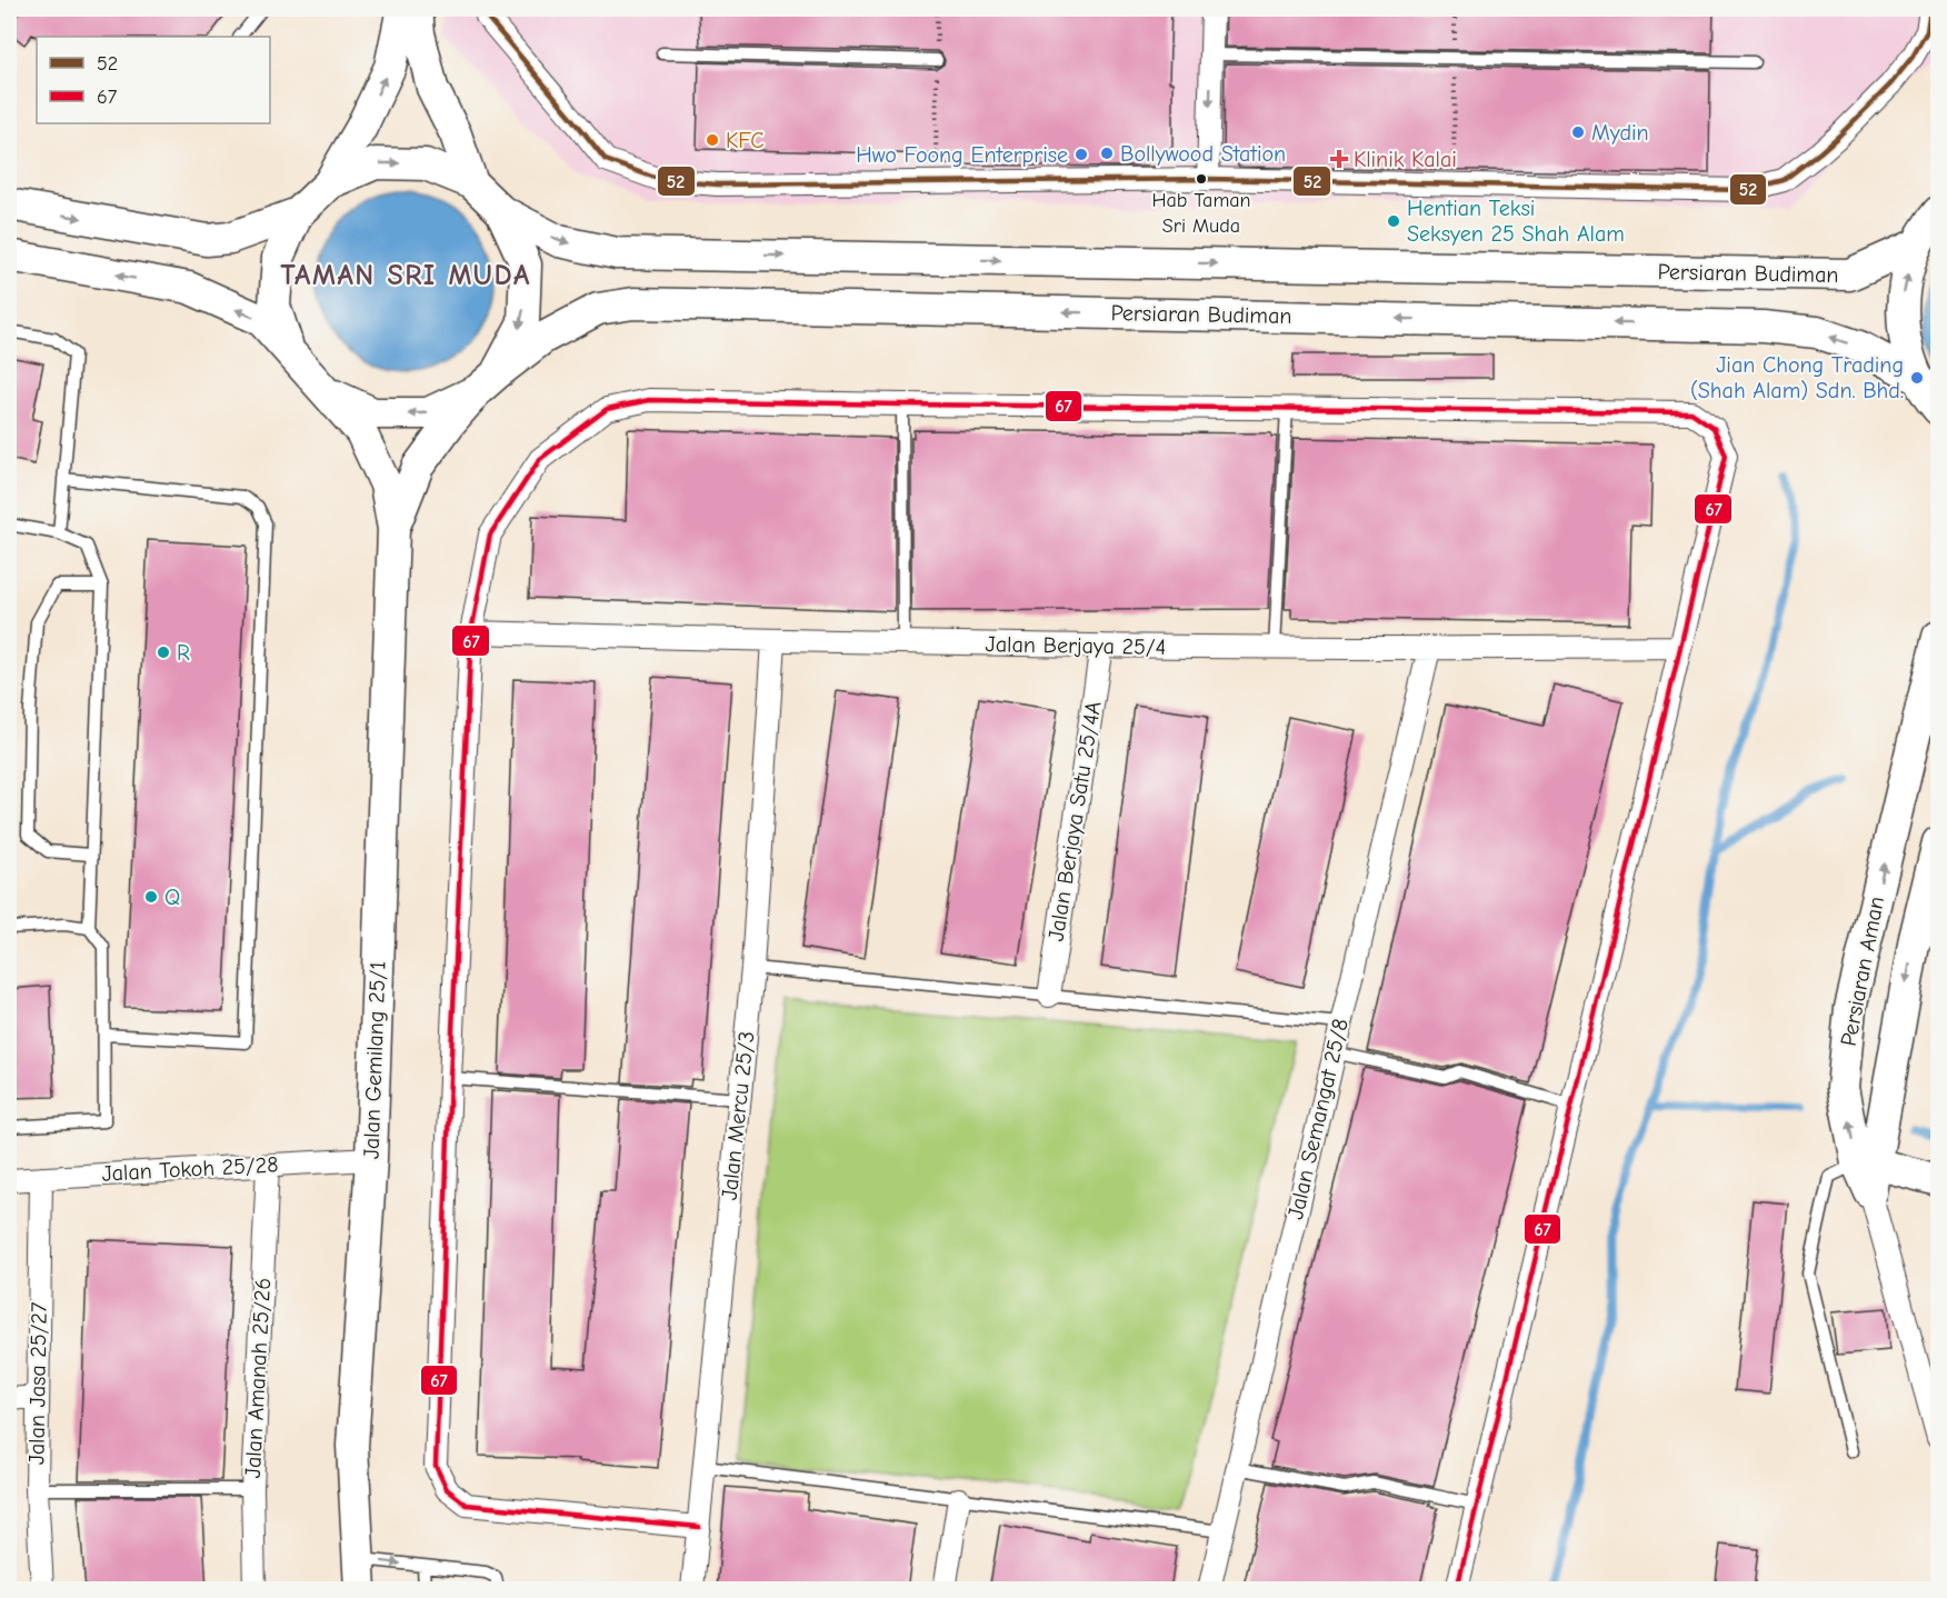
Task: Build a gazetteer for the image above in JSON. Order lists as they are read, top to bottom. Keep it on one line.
{"streets":{"main road":["Persiaran Budiman","Persiaran Aman","Jalan Gemilang 25/1"],"street":["Jalan Berjaya 25/4","Jalan Berjaya Satu 25/4A","Jalan Mercu 25/3","Jalan Semangat 25/8","Jalan Tokoh 25/28","Jalan Amanah 25/26","Jalan Jasa 25/27"]},"crossings":[["Persiaran Budiman","Jalan Gemilang 25/1"],["Jalan Berjaya 25/4","Jalan Berjaya Satu 25/4A"],["Jalan Berjaya 25/4","Jalan Mercu 25/3"],["Jalan Berjaya 25/4","Jalan Semangat 25/8"],["Jalan Gemilang 25/1","Jalan Tokoh 25/28"],["Jalan Tokoh 25/28","Jalan Amanah 25/26"],["Jalan Tokoh 25/28","Jalan Jasa 25/27"]],"districts":["TAMAN SRI MUDA"],"places":{"other":["Mydin","KFC","Bollywood Station","Hwo Foong Enterprise","Hab Taman Sri Muda","Hentian Teksi Seksyen 25 Shah Alam","Jian Chong Trading (Shah Alam) Sdn. Bhd.","R","Q"],"health":["Klinik Kalai"]},"lines":["transit line 52","transit line 67"],"legend":["52","67"]}
